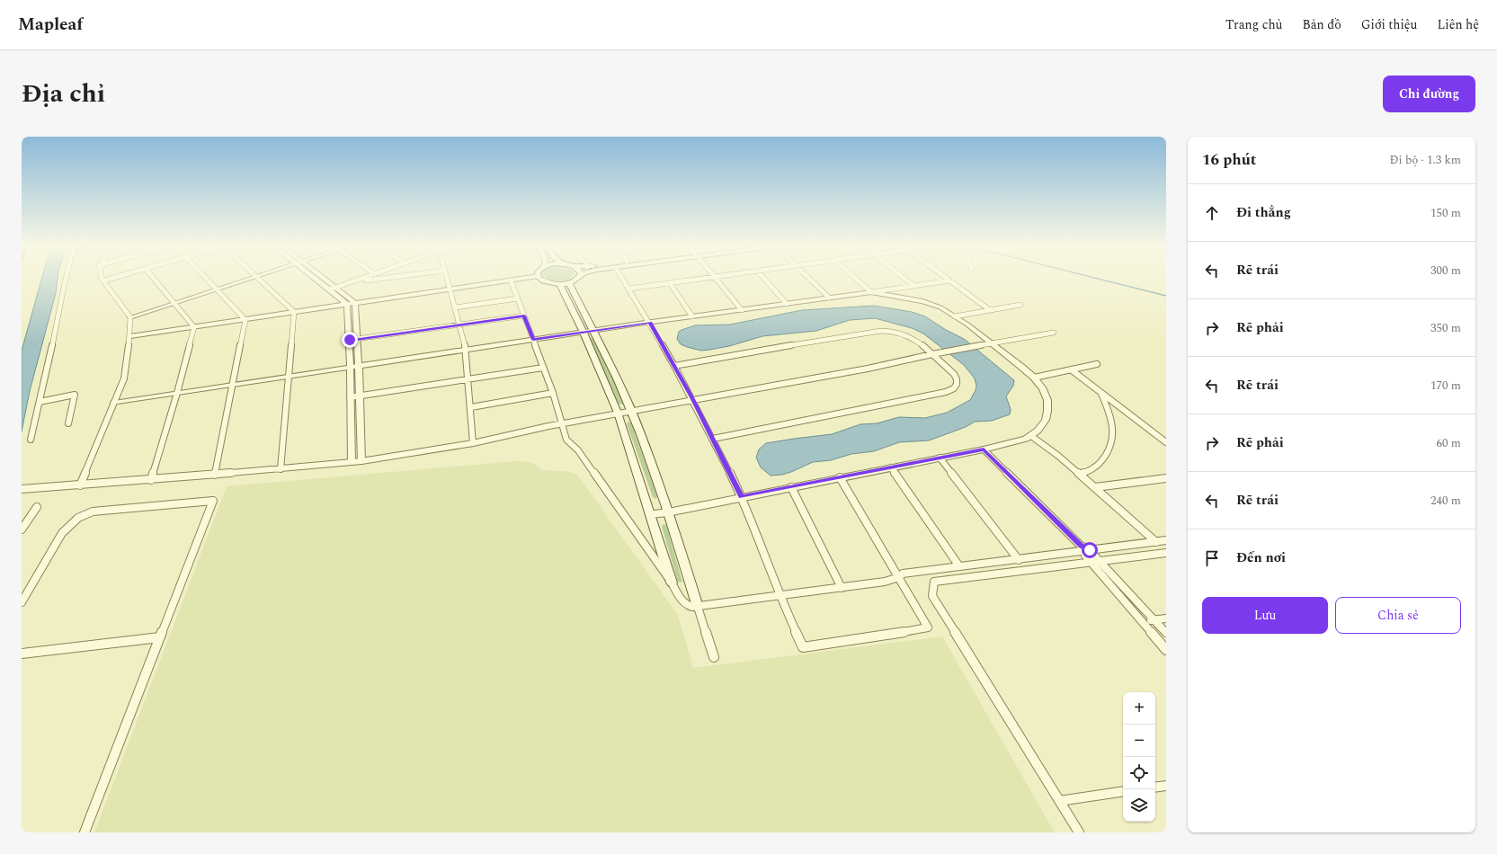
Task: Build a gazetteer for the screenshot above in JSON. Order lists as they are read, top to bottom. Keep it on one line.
{"page":{"header":"Mapleaf","nav":["Trang chủ","Bản đồ","Giới thiệu","Liên hệ"],"title":"Địa chỉ","buttons":["Chỉ đường",["Lưu","Chia sẻ"]],"heading":["16 phút","Đi bộ · 1.3 km"],"list":[["Đi thẳng","150 m"],["Rẽ trái","300 m"],["Rẽ phải","350 m"],["Rẽ trái","170 m"],["Rẽ phải","60 m"],["Rẽ trái","240 m"],"Đến nơi"],"map_buttons":["+","−"]}}
